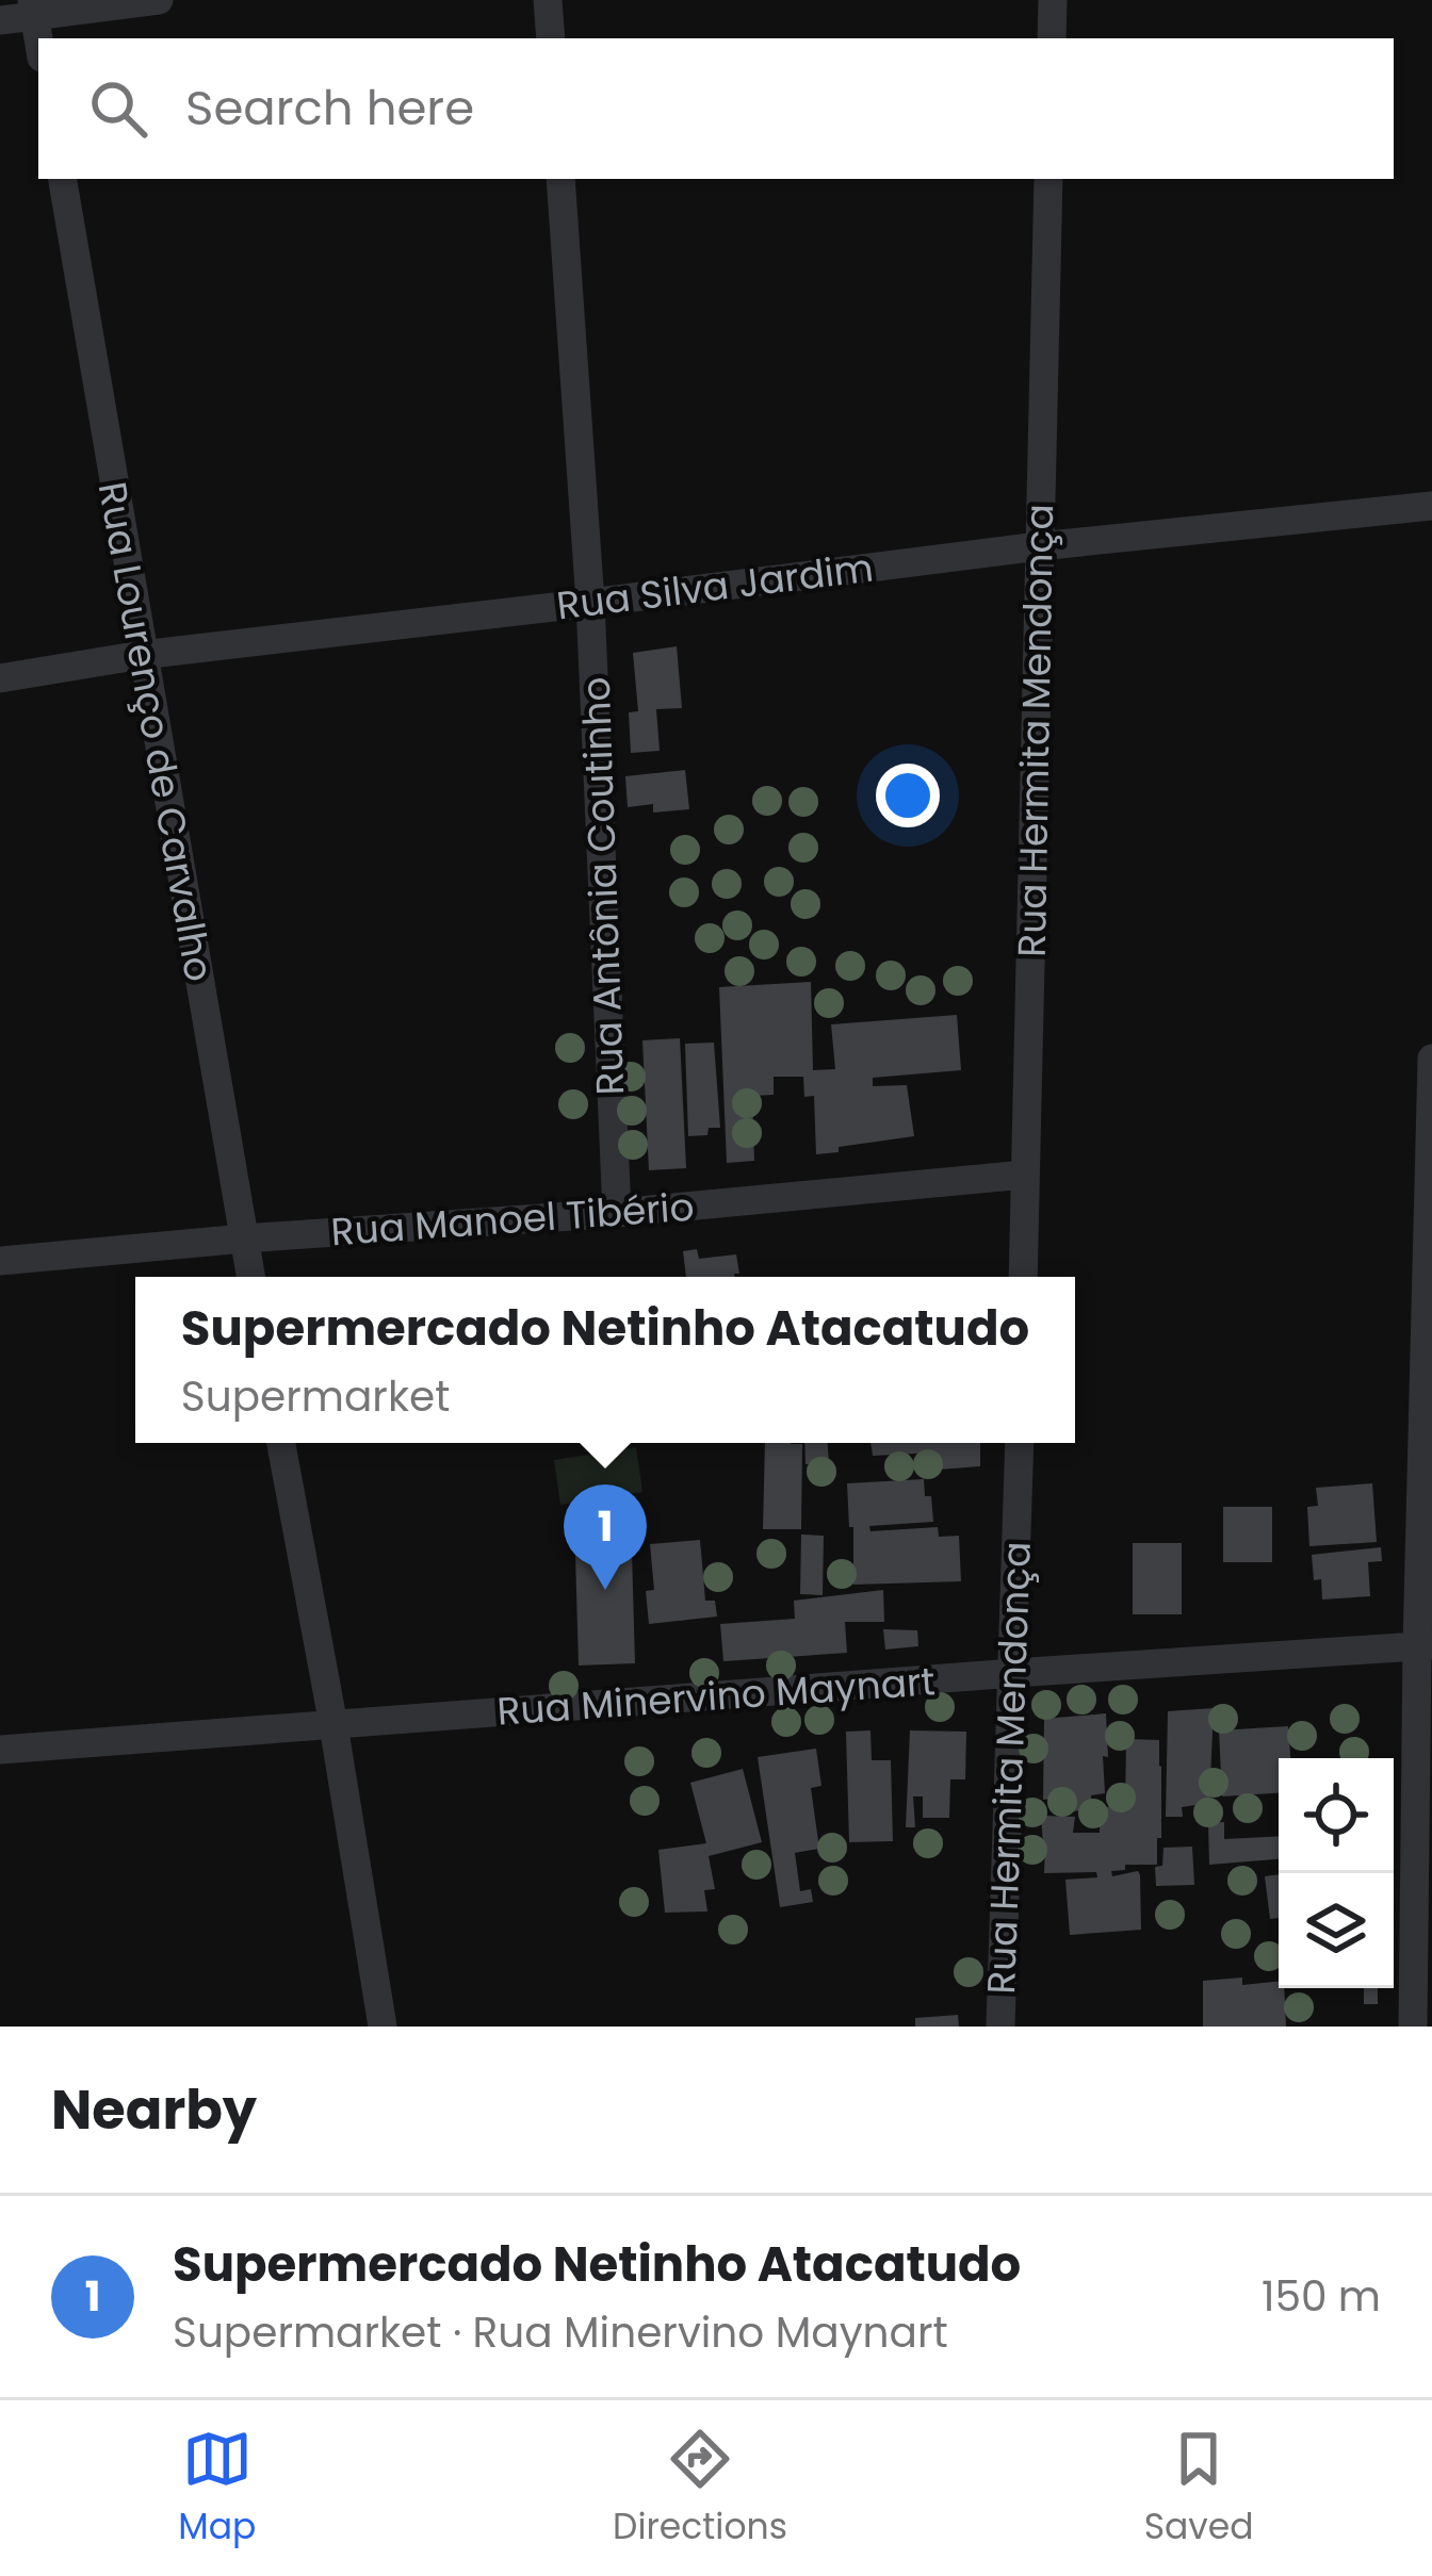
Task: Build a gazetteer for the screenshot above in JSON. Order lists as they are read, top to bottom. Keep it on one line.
{"streets":{"street":["Rua Silva Jardim","Rua Hermita Mendonça","Rua Lourenço de Carvalho","Rua Antônia Coutinho","Rua Manoel Tibério","Rua Minervino Maynart"]},"crossings":[["Rua Silva Jardim","Rua Hermita Mendonça"],["Rua Silva Jardim","Rua Lourenço de Carvalho"],["Rua Silva Jardim","Rua Antônia Coutinho"],["Rua Hermita Mendonça","Rua Manoel Tibério"],["Rua Hermita Mendonça","Rua Minervino Maynart"],["Rua Lourenço de Carvalho","Rua Manoel Tibério"],["Rua Antônia Coutinho","Rua Manoel Tibério"]],"page":{"search":"Search here","popup":["Supermercado Netinho Atacatudo","Supermarket"],"pins":"1","heading":"Nearby","list":[{"mark":"1","name":"Supermercado Netinho Atacatudo","note":"Supermarket · Rua Minervino Maynart","value":"150 m"}],"nav":["Map","Directions","Saved"]}}
